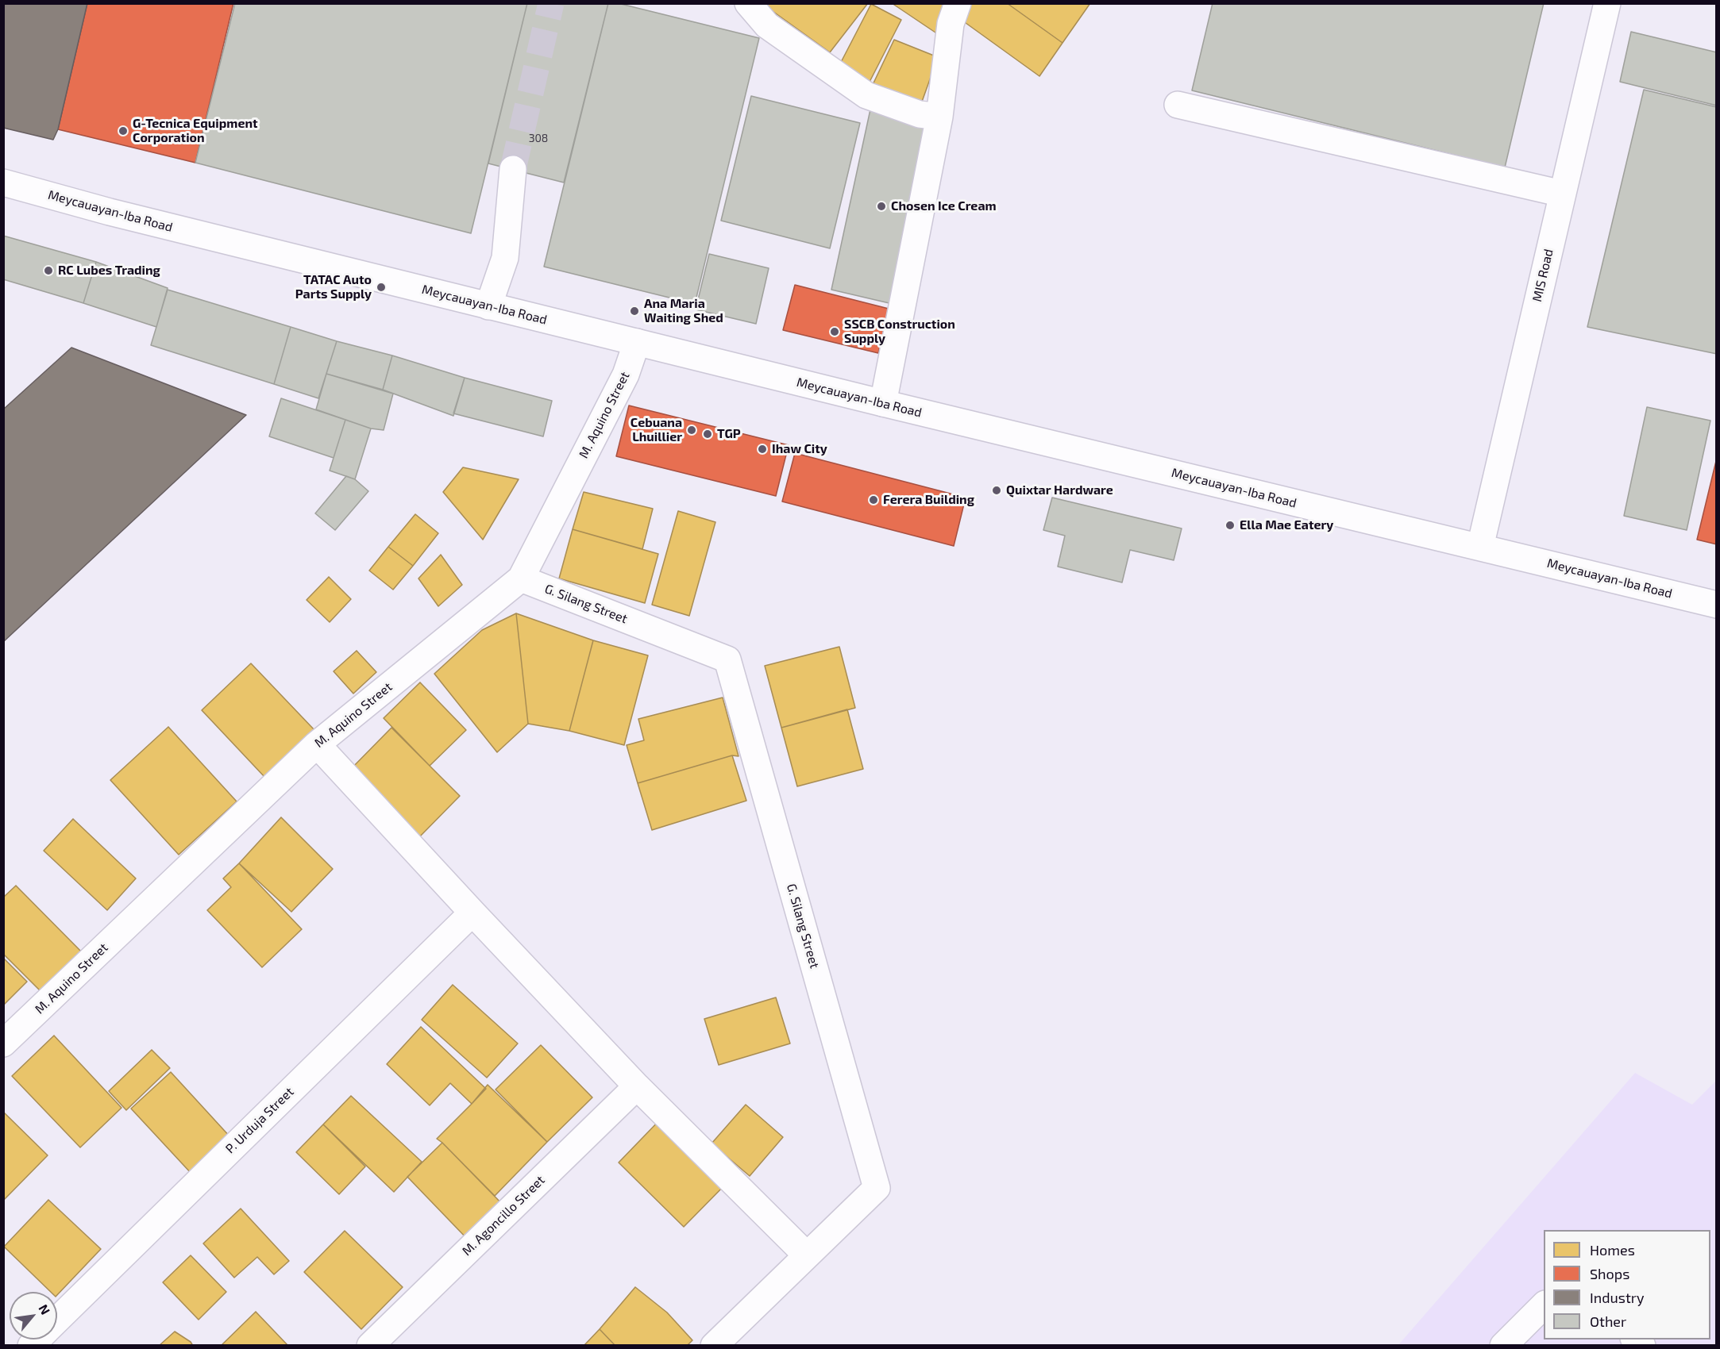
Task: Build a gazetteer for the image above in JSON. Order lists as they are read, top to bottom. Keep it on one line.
{"streets":{"street":["Meycauayan-Iba Road","MIS Road","M. Aquino Street","G. Silang Street","P. Urduja Street","M. Agoncillo Street"]},"crossings":[["Meycauayan-Iba Road","MIS Road"],["Meycauayan-Iba Road","M. Aquino Street"],["M. Aquino Street","G. Silang Street"]],"places":["G-Tecnica Equipment Corporation","Chosen Ice Cream","RC Lubes Trading","TATAC Auto Parts Supply","Ana Maria Waiting Shed","SSCB Construction Supply","Cebuana Lhuillier","TGP","Ihaw City","Quixtar Hardware","Ferera Building","Ella Mae Eatery"],"house_numbers":["308"],"legend":["Homes","Shops","Industry","Other"],"north":"top right"}
